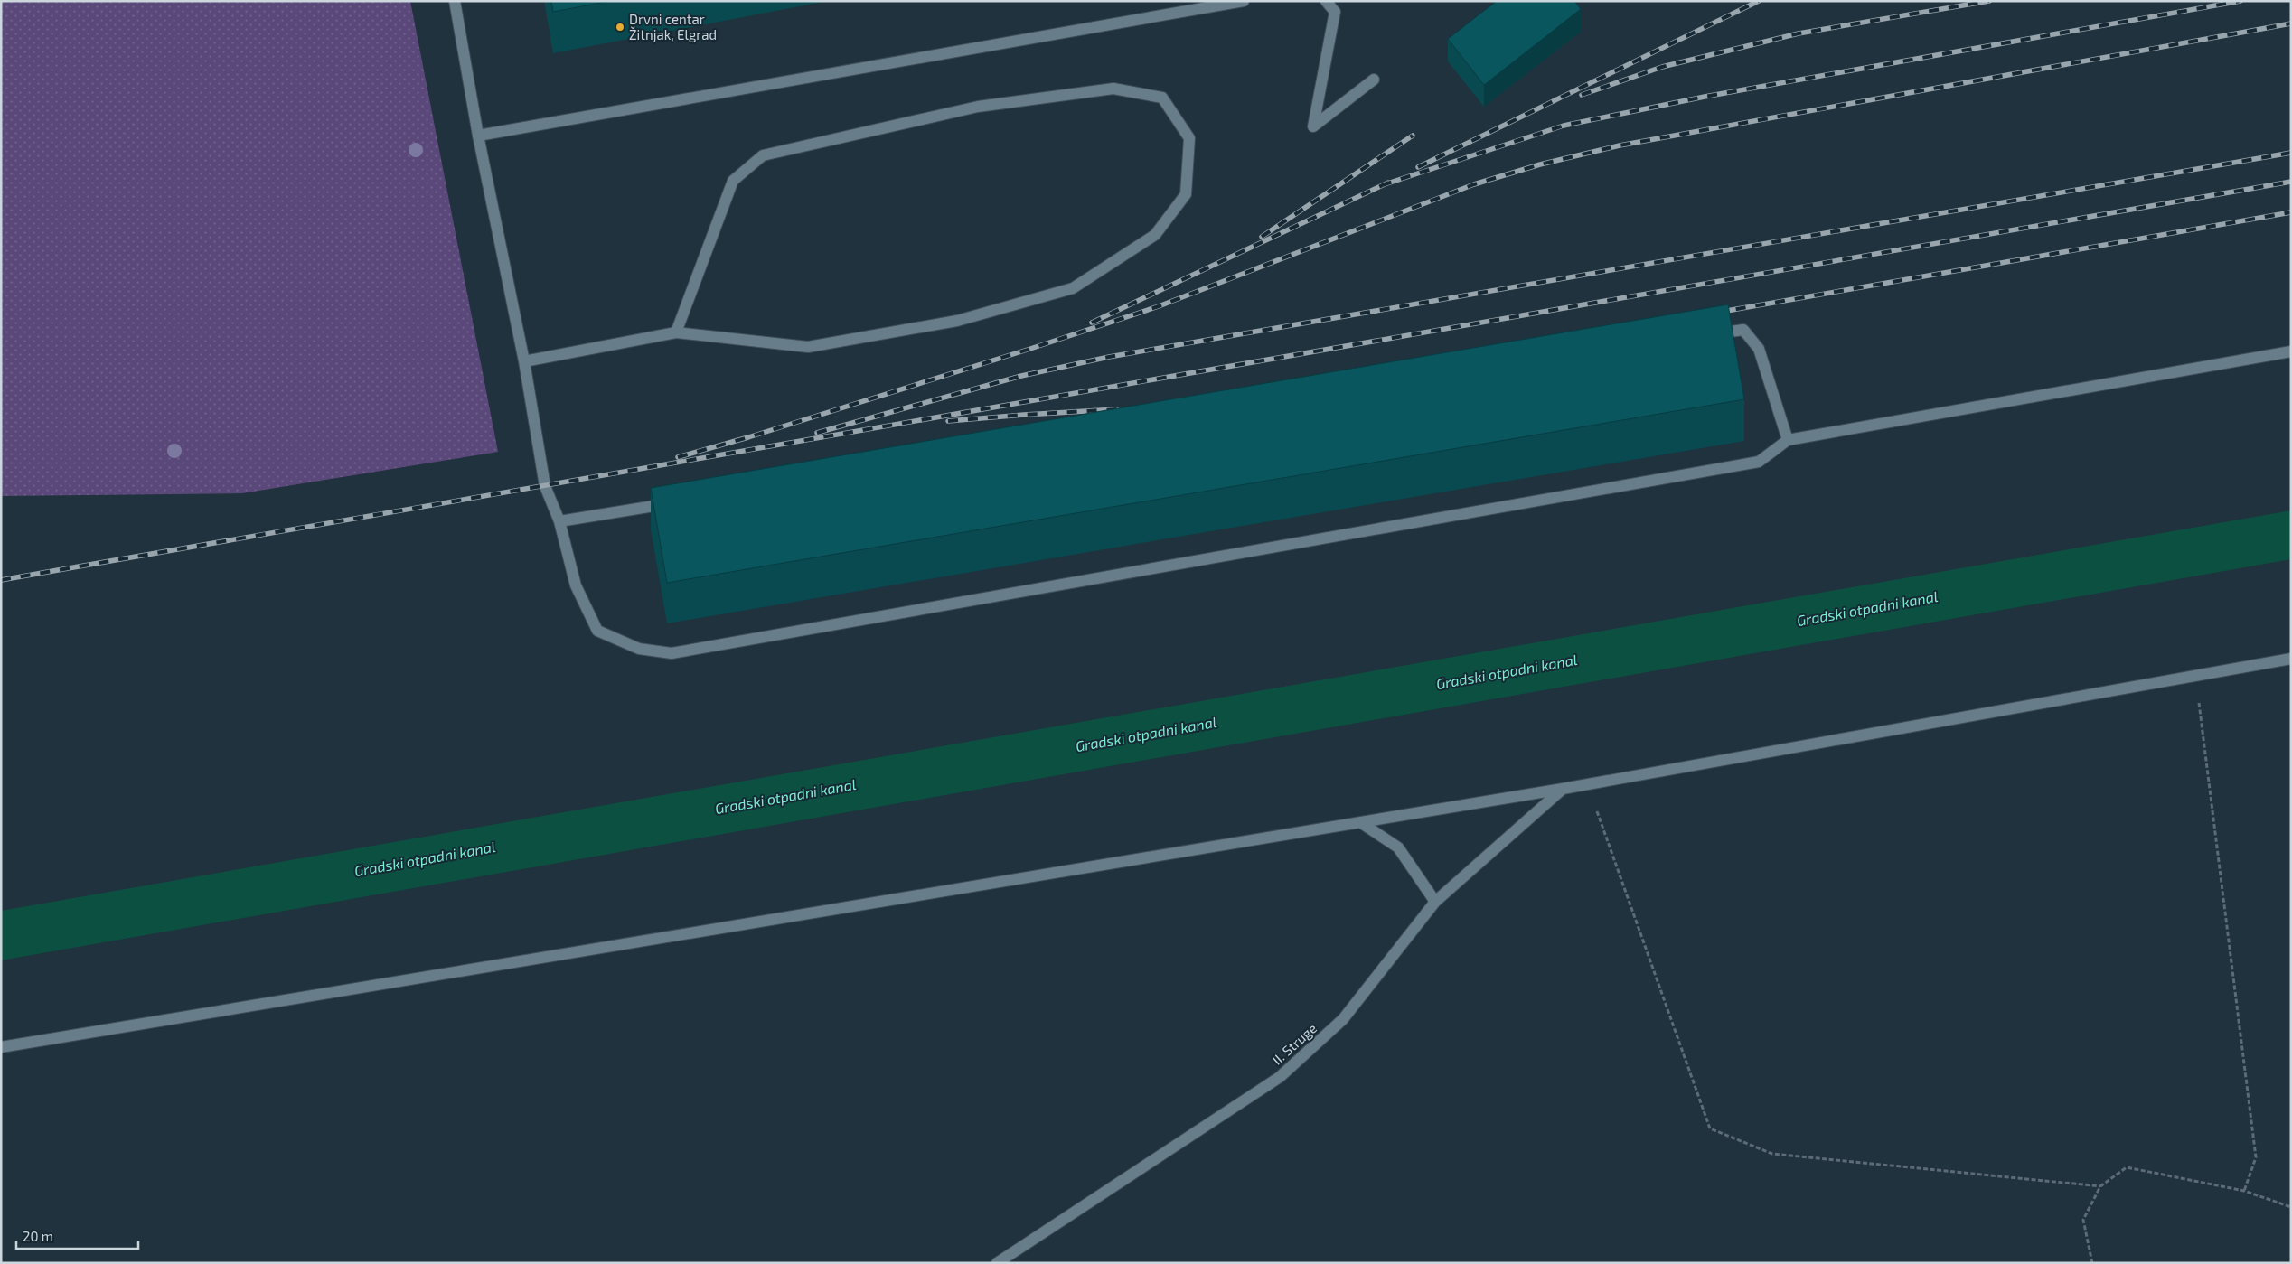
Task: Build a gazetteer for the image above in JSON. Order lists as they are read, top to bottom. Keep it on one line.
{"streets":{"street":["II. Struge"]},"water":["Gradski otpadni kanal"],"places":["Drvni centar Žitnjak, Elgrad"],"scale_bar":"20 m"}
